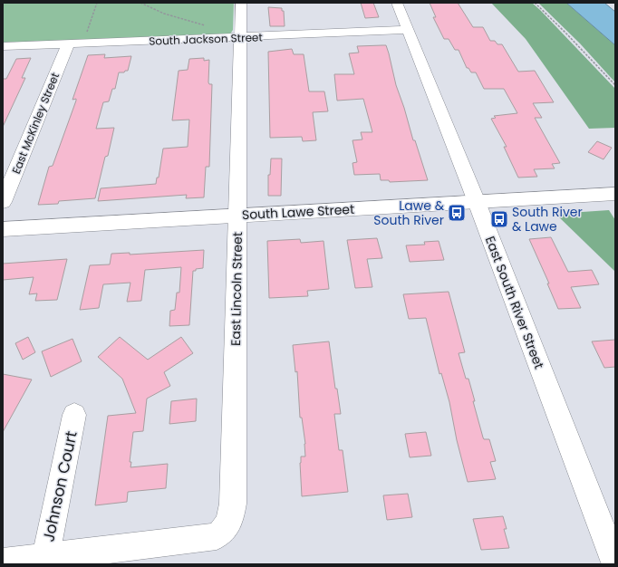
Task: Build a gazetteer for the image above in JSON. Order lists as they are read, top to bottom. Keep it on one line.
{"streets":{"street":["South Jackson Street","East McKinley Street","South Lawe Street","East Lincoln Street","East South River Street","Johnson Court"]},"crossings":[["South Jackson Street","East McKinley Street"],["South Jackson Street","East Lincoln Street"],["South Jackson Street","East South River Street"],["South Lawe Street","East Lincoln Street"],["South Lawe Street","East South River Street"],["East Lincoln Street","Johnson Court"]],"places":{"bus stop":["Lawe & South River","South River & Lawe"]}}
